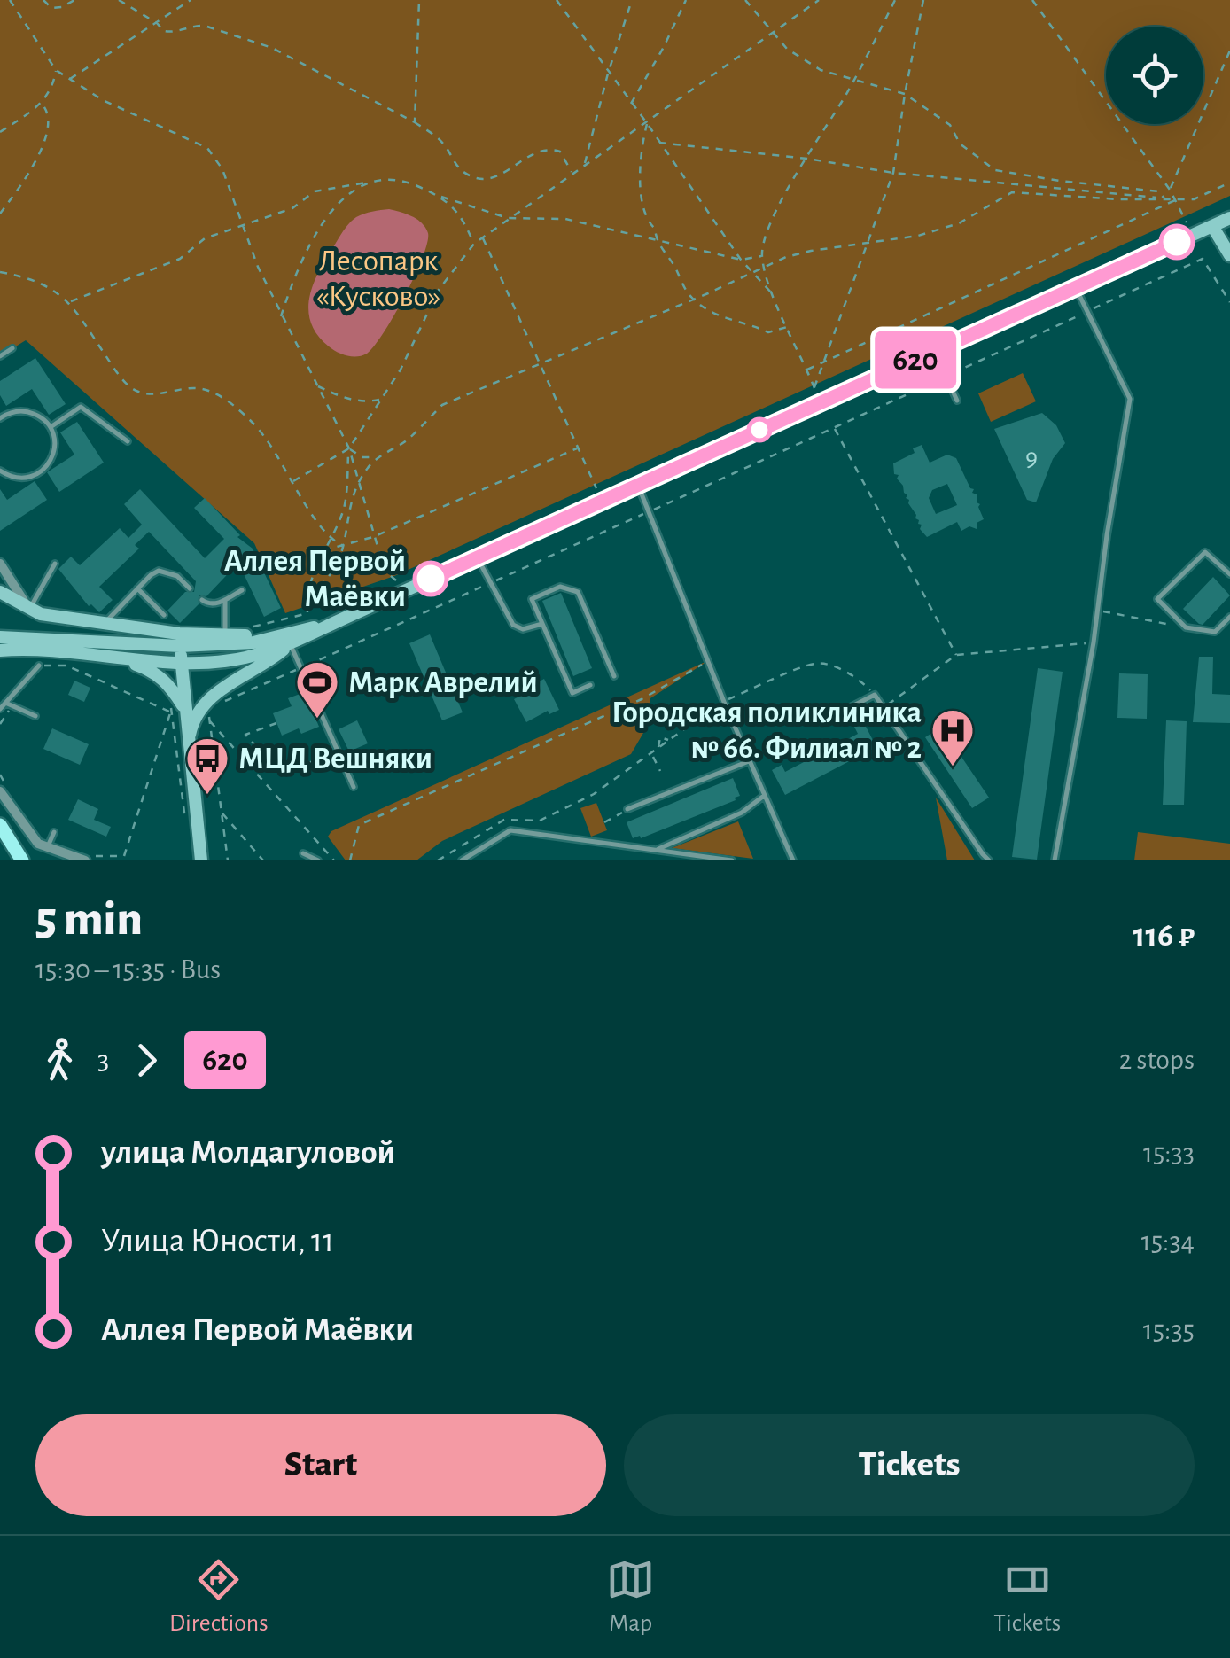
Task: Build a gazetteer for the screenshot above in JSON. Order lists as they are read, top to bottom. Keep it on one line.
{"parks":["Лесопарк «Кусково»"],"places":{"other":["Аллея Первой Маёвки"],"sports":["Марк Аврелий"],"hospital":["Городская поликлиника № 66. Филиал № 2"],"bus stop":["МЦД Вешняки"]},"lines":["bus line 620"],"house_numbers":["9"],"page":{"on_map":"620","heading":["5 min","15:30 – 15:35 · Bus","116 ₽"],"legs":["3","620","2 stops"],"list":[{"name":"улица Молдагуловой","value":"15:33"},{"name":"Улица Юности, 11","value":"15:34"},{"name":"Аллея Первой Маёвки","value":"15:35"}],"buttons":["Start","Tickets"],"tabs":["Directions","Map","Tickets"]}}
